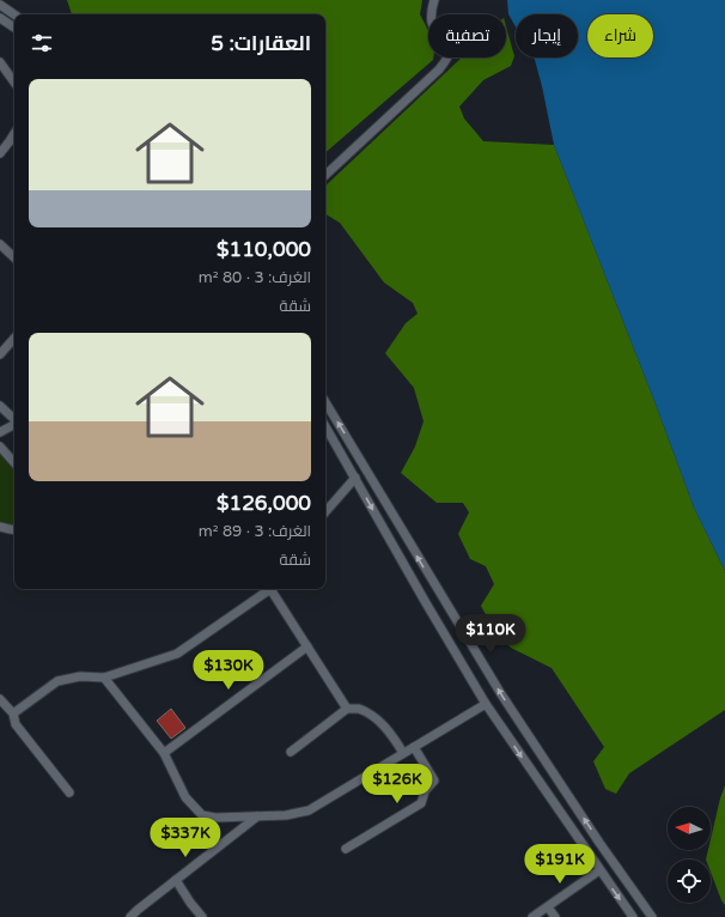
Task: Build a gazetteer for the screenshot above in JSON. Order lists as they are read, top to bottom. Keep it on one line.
{"north":"left","page":{"chip":["شراء","إيجار","تصفية"],"heading":"العقارات: 5","list":[{"name":"$110,000","note":"الغرف: 3 · 80 m² · شقة"},{"name":"$126,000","note":"الغرف: 3 · 89 m² · شقة"}],"price":["$110K","$130K","$126K","$337K","$191K"]}}
